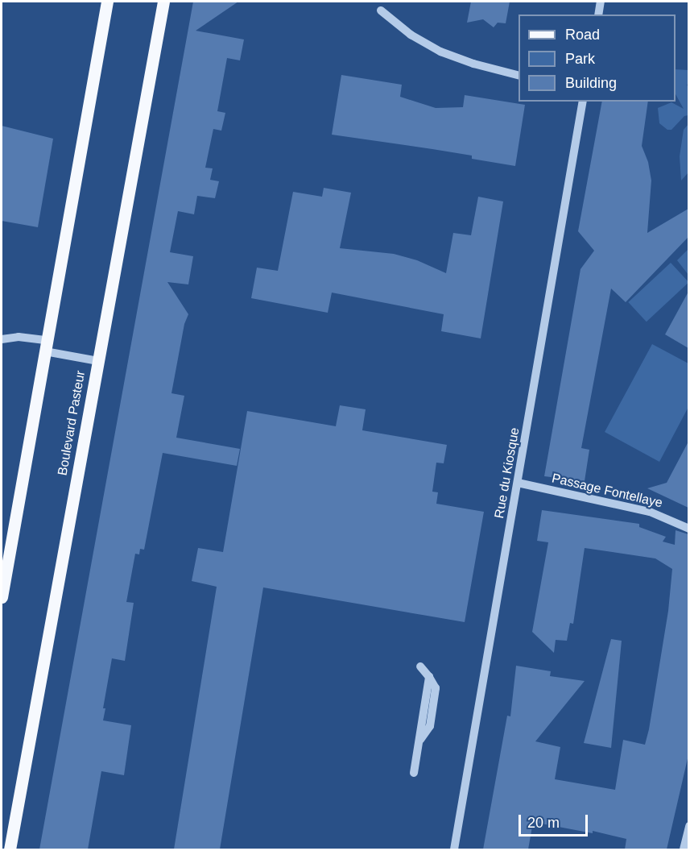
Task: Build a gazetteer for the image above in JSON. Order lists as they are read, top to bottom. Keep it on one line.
{"streets":{"main road":["Boulevard Pasteur"],"street":["Rue du Kiosque","Passage Fontellaye"]},"crossings":[["Rue du Kiosque","Passage Fontellaye"]],"legend":["Road","Park","Building"],"scale_bar":"20 m"}
